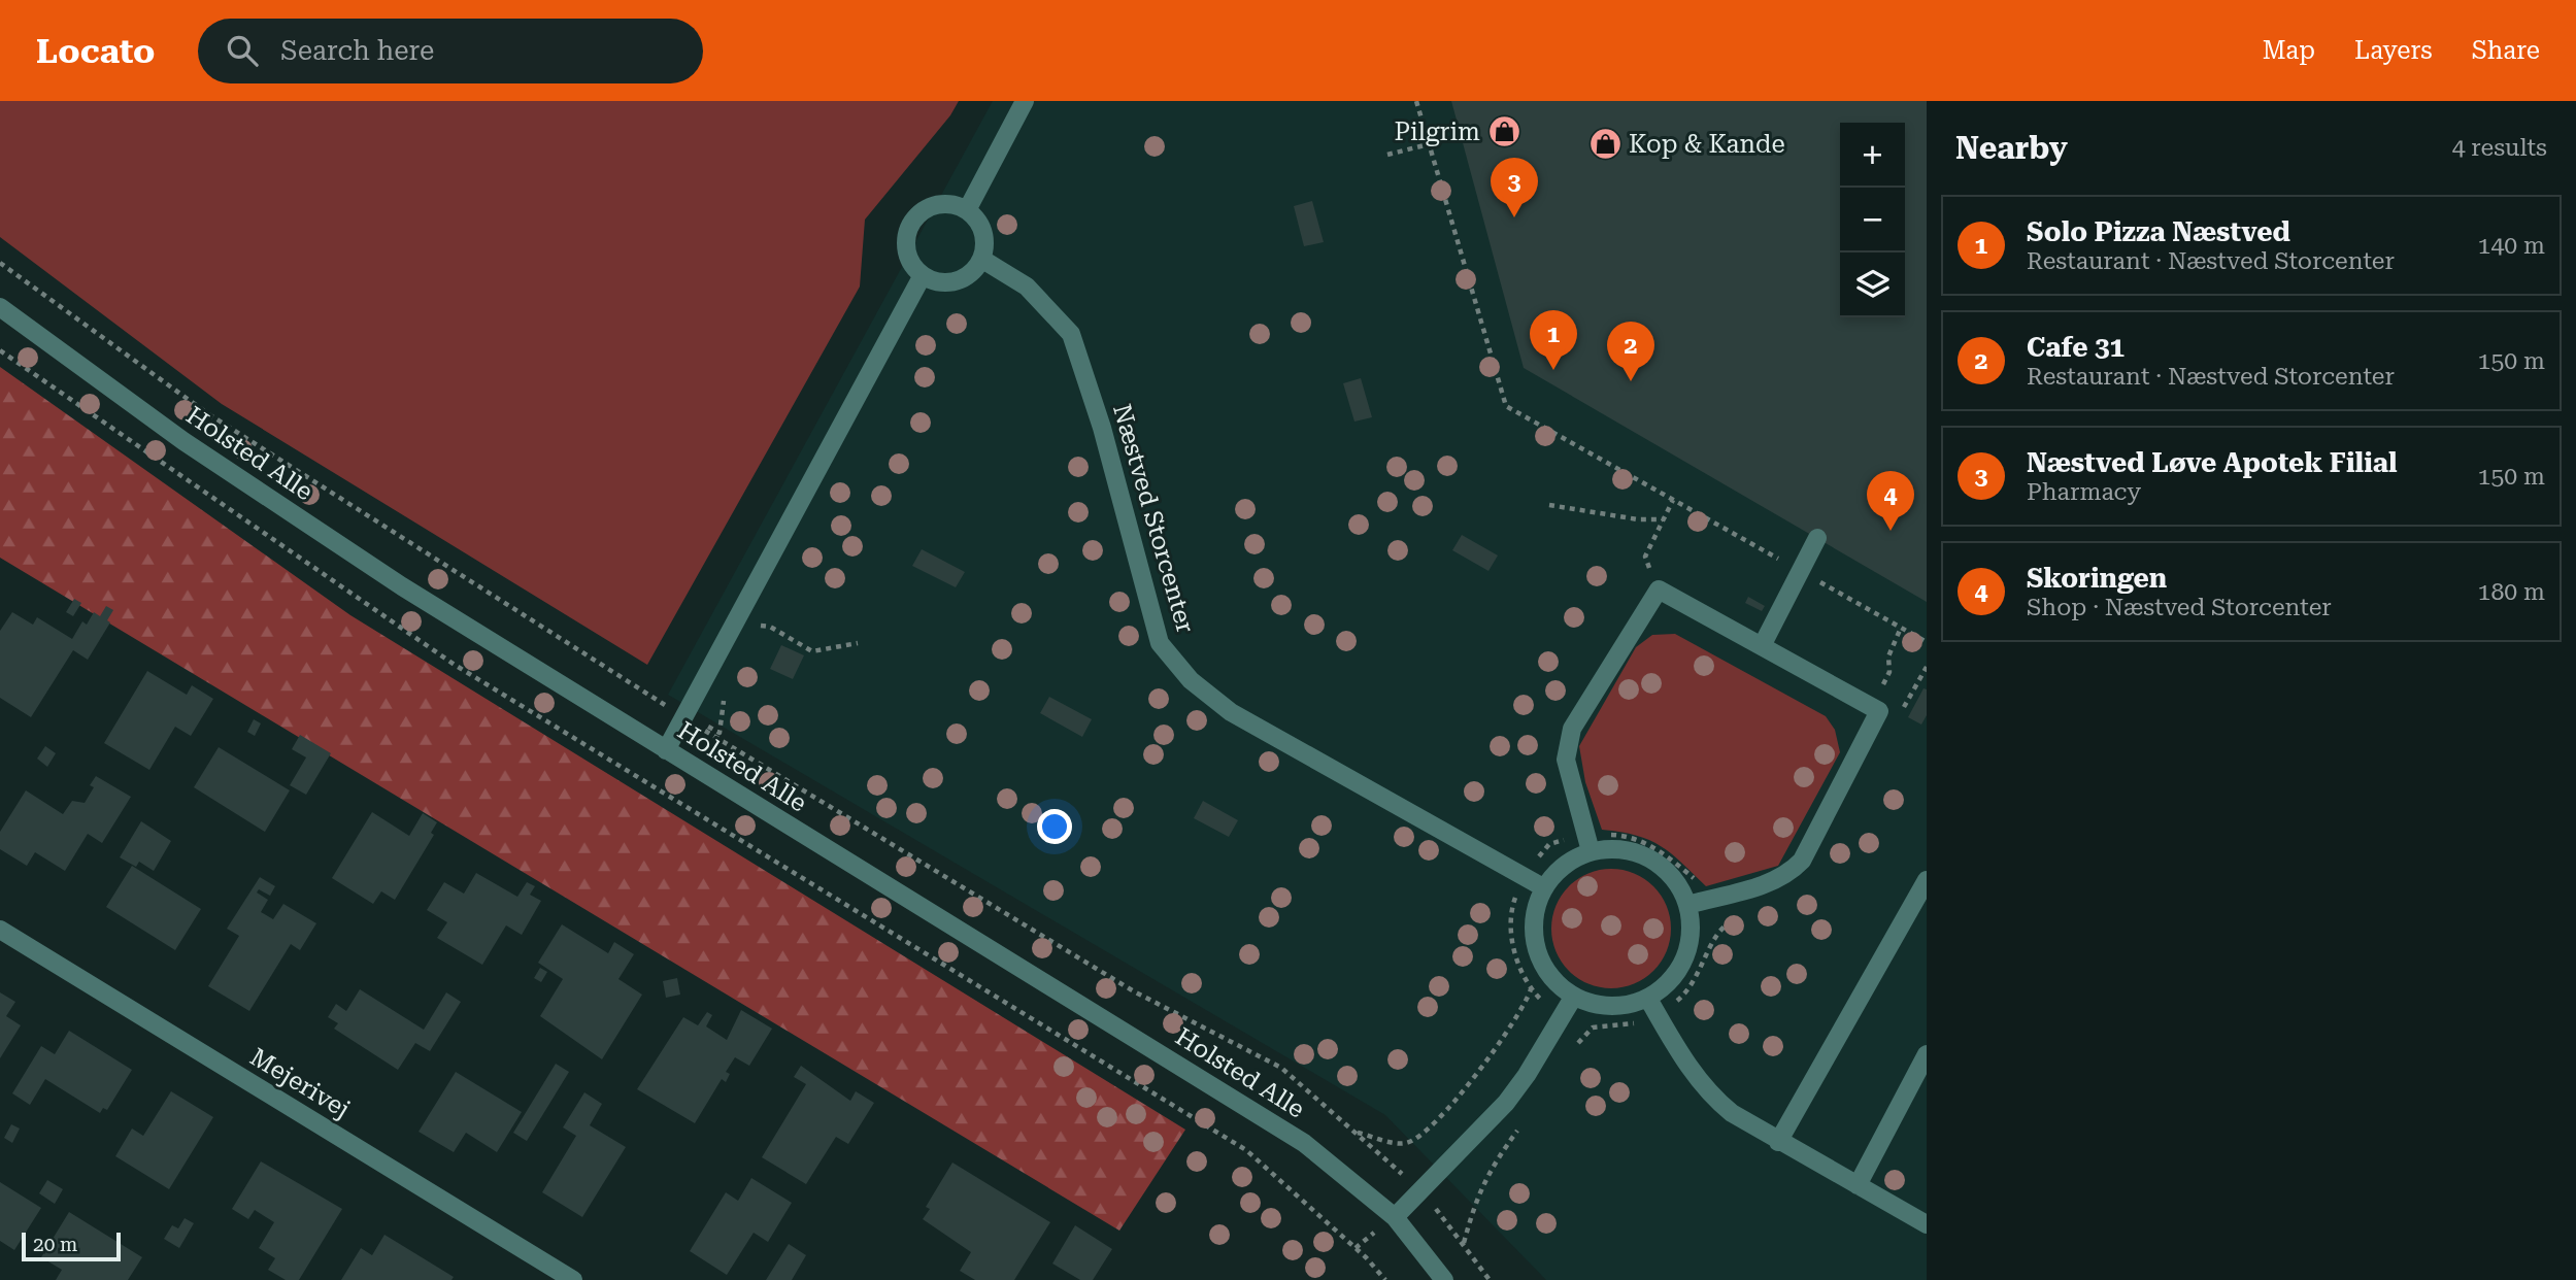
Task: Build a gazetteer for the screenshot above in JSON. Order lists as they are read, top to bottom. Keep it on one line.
{"streets":{"street":["Holsted Alle","Næstved Storcenter","Mejerivej"]},"places":{"shop":["Pilgrim","Kop & Kande"]},"scale_bar":"20 m","page":{"header":"Locato","search":"Search here","nav":["Map","Layers","Share"],"heading":["Nearby","4 results"],"map_buttons":["+","−"],"pins":["3","1","2","4"],"list":[{"mark":"1","name":"Solo Pizza Næstved","note":"Restaurant · Næstved Storcenter","value":"140 m"},{"mark":"2","name":"Cafe 31","note":"Restaurant · Næstved Storcenter","value":"150 m"},{"mark":"3","name":"Næstved Løve Apotek Filial","note":"Pharmacy","value":"150 m"},{"mark":"4","name":"Skoringen","note":"Shop · Næstved Storcenter","value":"180 m"}],"scale":"20 m"}}
